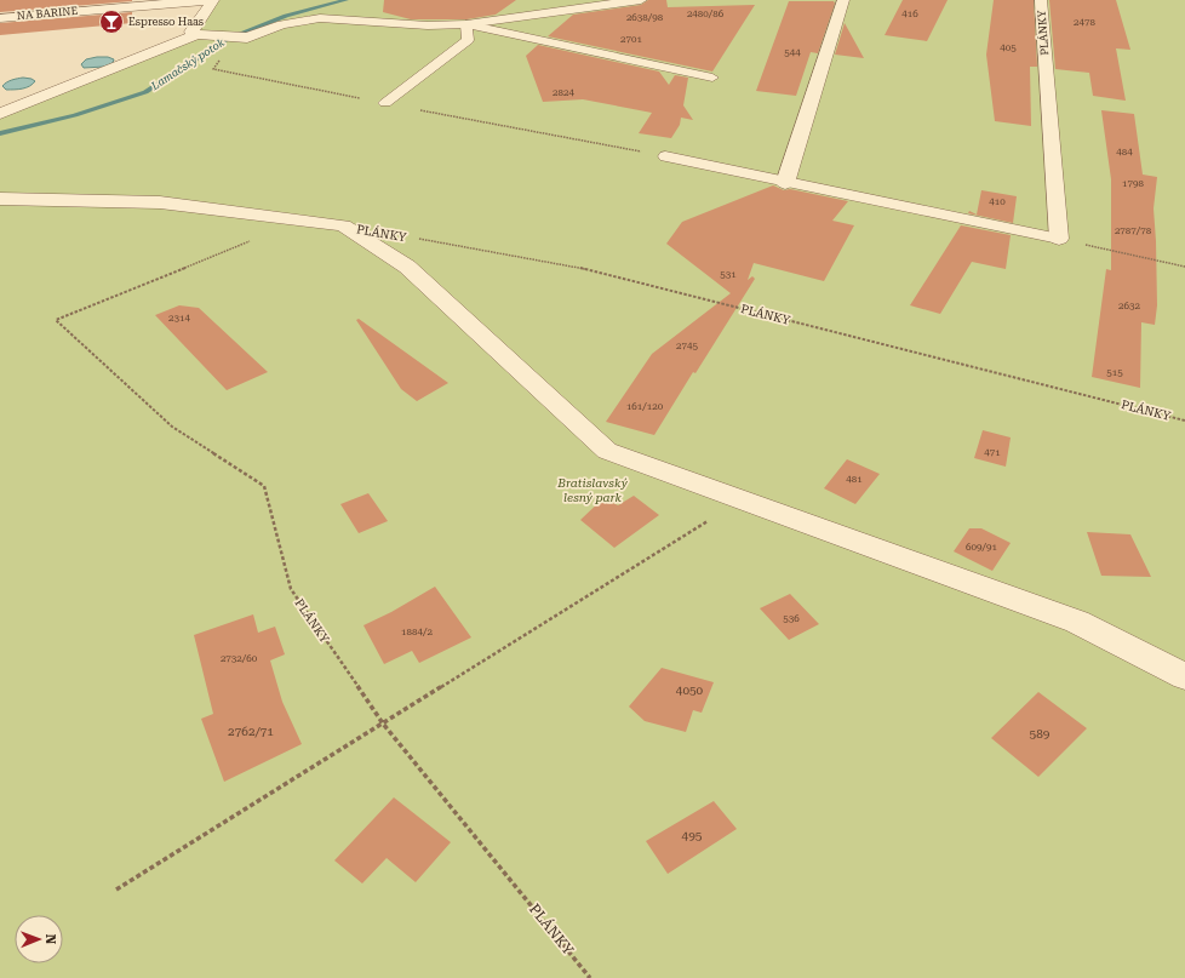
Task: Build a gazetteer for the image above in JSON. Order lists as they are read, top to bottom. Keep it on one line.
{"streets":{"street":["NA BARINE","PLÁNKY"]},"water":["Lamačský potok"],"parks":["Bratislavský lesný park"],"places":{"bar":["Espresso Haas"]},"house_numbers":["2480/86","416","2638/98","2478","2701","405","544","2824","484","1798","410","2787/78","531","2632","2314","2745","515","161/120","471","481","609/91","536","1884/2","2732/60","4050","2762/71","589","495"],"north":"right"}
